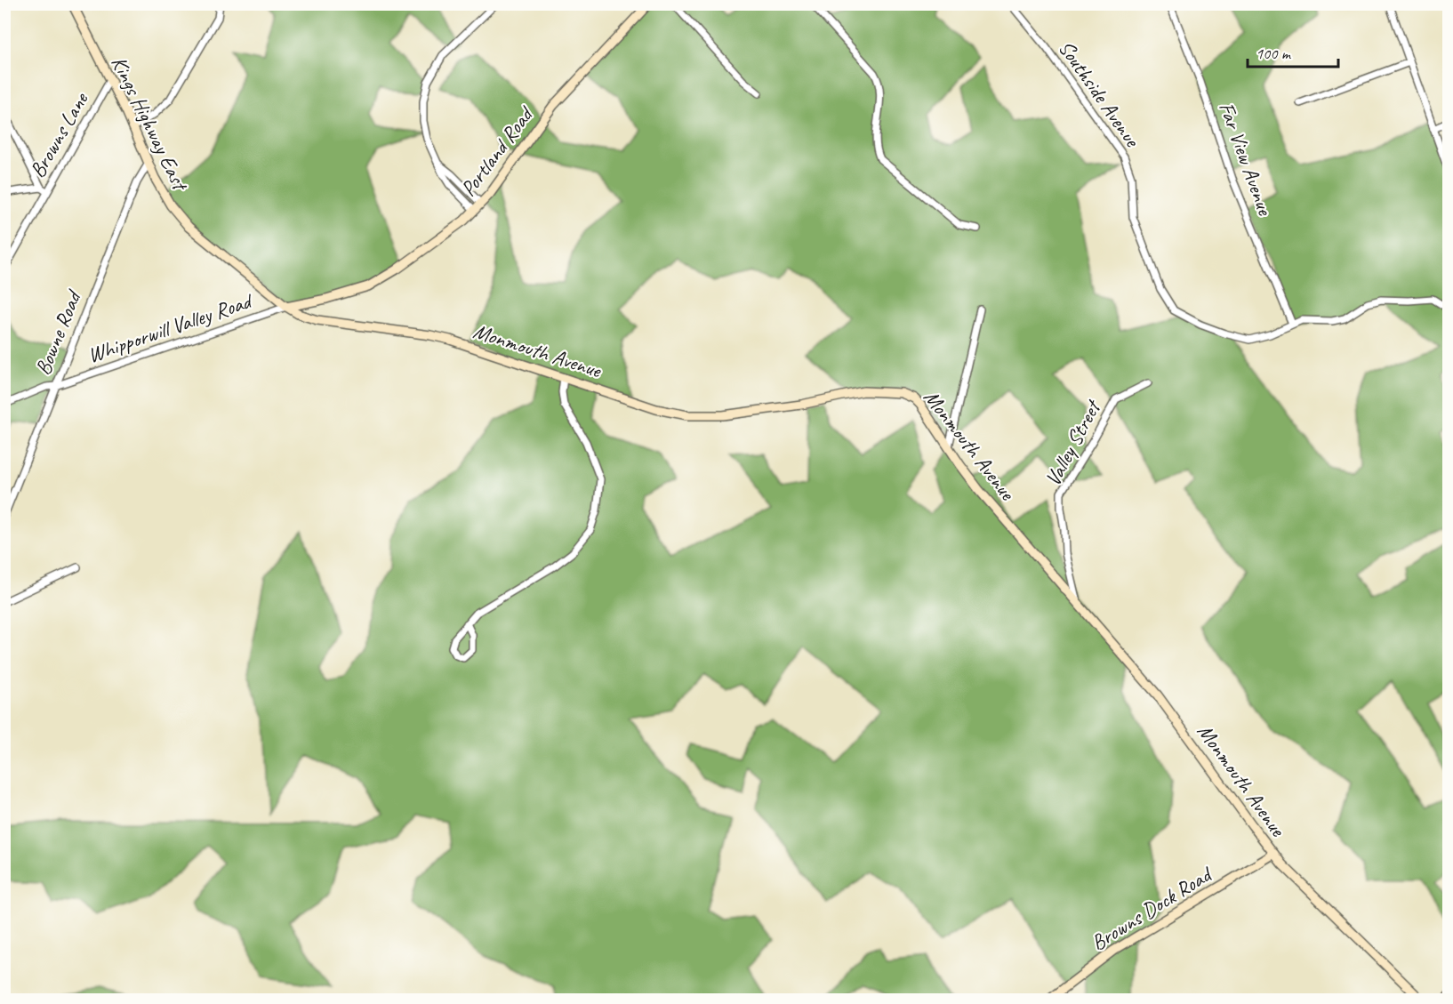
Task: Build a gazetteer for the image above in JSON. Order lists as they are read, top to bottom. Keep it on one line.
{"streets":{"street":["Southside Avenue","Kings Highway East","Browns Lane","Portland Road","Far View Avenue","Whipporwill Valley Road","Bowne Road","Monmouth Avenue","Valley Street","Browns Dock Road"]},"crossings":[["Southside Avenue","Far View Avenue"],["Kings Highway East","Browns Lane"],["Kings Highway East","Portland Road"],["Kings Highway East","Whipporwill Valley Road"],["Kings Highway East","Bowne Road"],["Kings Highway East","Monmouth Avenue"],["Portland Road","Whipporwill Valley Road"],["Portland Road","Monmouth Avenue"],["Whipporwill Valley Road","Bowne Road"],["Whipporwill Valley Road","Monmouth Avenue"],["Monmouth Avenue","Valley Street"],["Monmouth Avenue","Browns Dock Road"]],"scale_bar":"100 m"}
